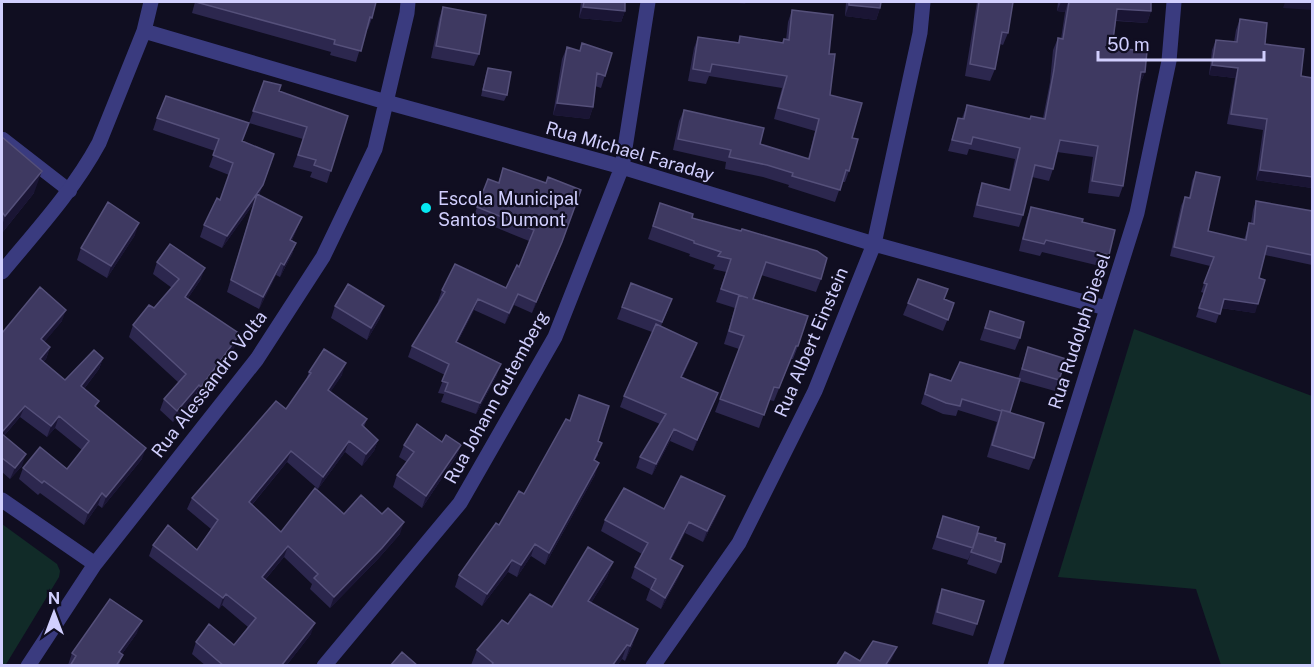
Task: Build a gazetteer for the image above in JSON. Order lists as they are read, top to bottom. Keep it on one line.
{"streets":{"street":["Rua Michael Faraday","Rua Rudolph Diesel","Rua Albert Einstein","Rua Alessandro Volta","Rua Johann Gutemberg"]},"crossings":[["Rua Michael Faraday","Rua Rudolph Diesel"],["Rua Michael Faraday","Rua Albert Einstein"],["Rua Michael Faraday","Rua Alessandro Volta"],["Rua Michael Faraday","Rua Johann Gutemberg"]],"places":["Escola Municipal Santos Dumont"],"scale_bar":"50 m","north":"top"}
